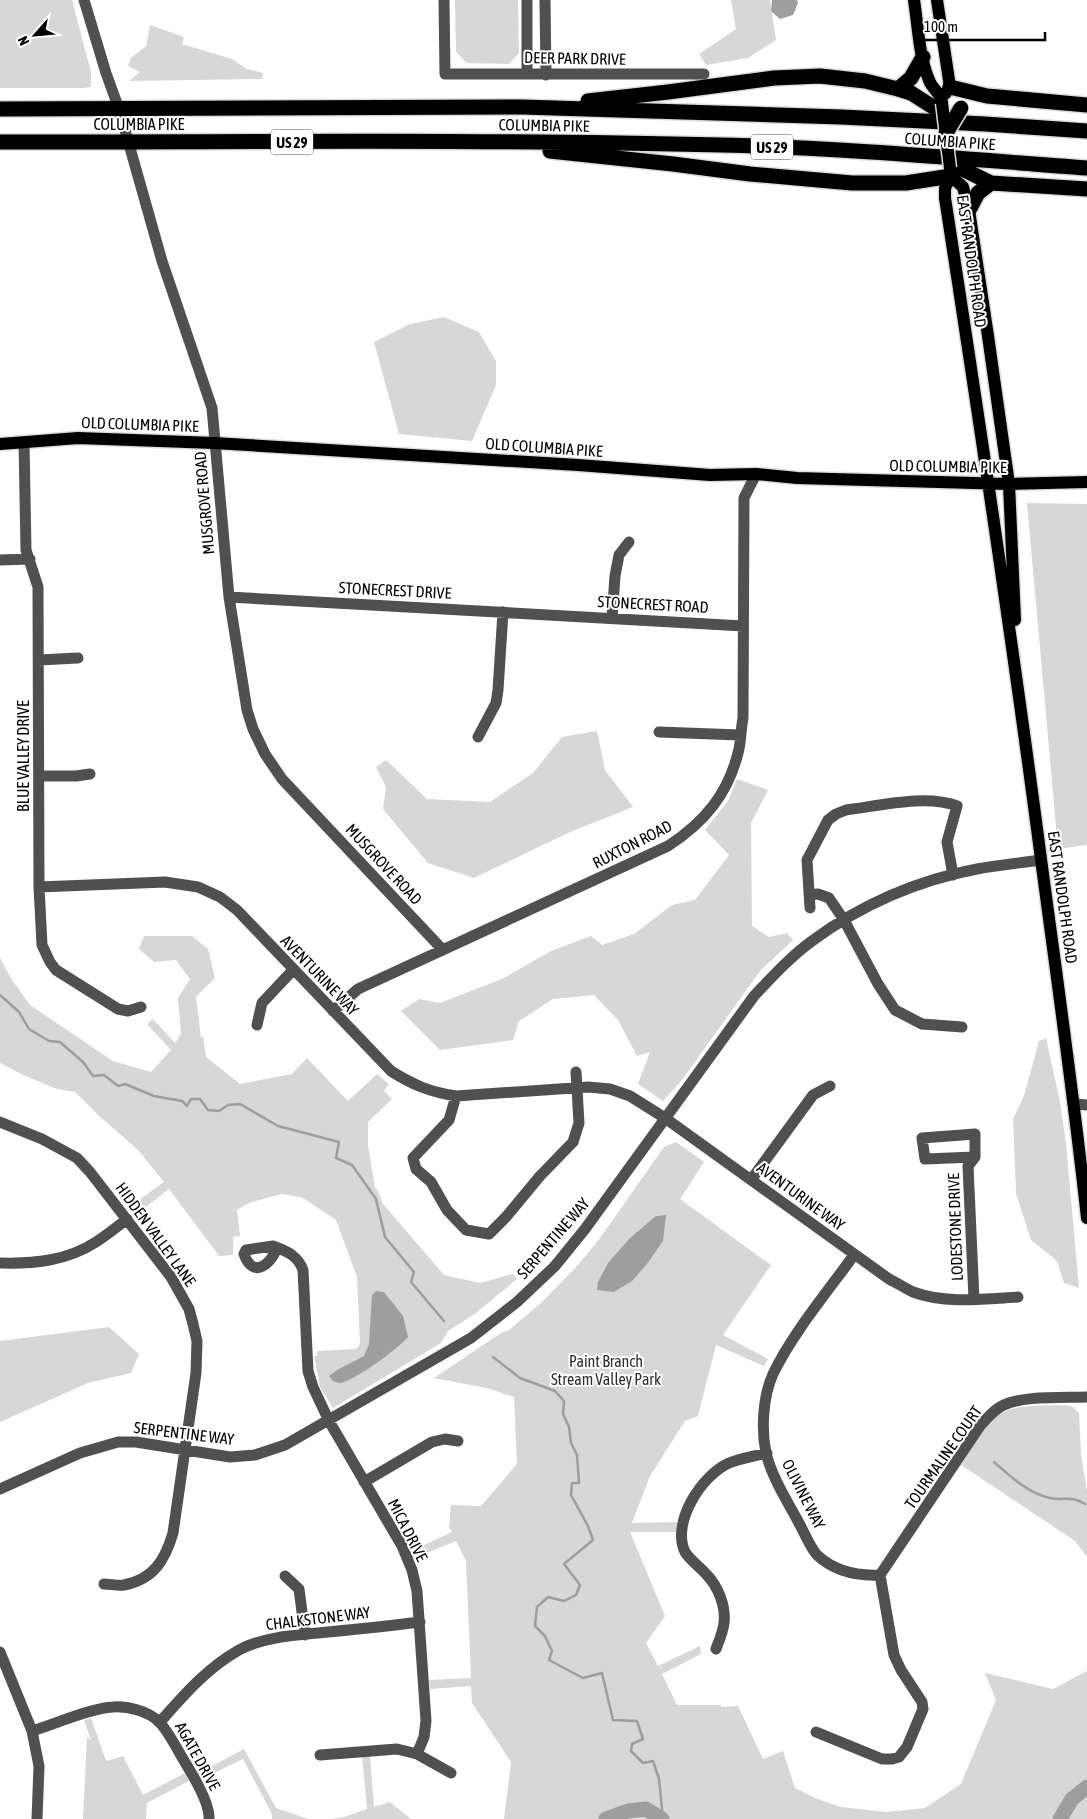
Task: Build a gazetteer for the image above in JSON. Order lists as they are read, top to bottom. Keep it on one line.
{"streets":{"highway":["COLUMBIA PIKE","US 29"],"main road":["EAST RANDOLPH ROAD","OLD COLUMBIA PIKE"],"street":["DEER PARK DRIVE","MUSGROVE ROAD","STONECREST DRIVE","STONECREST ROAD","BLUE VALLEY DRIVE","RUXTON ROAD","AVENTURINE WAY","LODESTONE DRIVE","HIDDEN VALLEY LANE","SERPENTINE WAY","TOURMALINE COURT","OLIVINE WAY","MICA DRIVE","CHALKSTONE WAY","AGATE DRIVE"]},"crossings":[["COLUMBIA PIKE","MUSGROVE ROAD"],["EAST RANDOLPH ROAD","OLD COLUMBIA PIKE"],["EAST RANDOLPH ROAD","SERPENTINE WAY"],["OLD COLUMBIA PIKE","MUSGROVE ROAD"],["OLD COLUMBIA PIKE","BLUE VALLEY DRIVE"],["OLD COLUMBIA PIKE","RUXTON ROAD"],["MUSGROVE ROAD","STONECREST DRIVE"],["MUSGROVE ROAD","RUXTON ROAD"],["STONECREST DRIVE","STONECREST ROAD"],["STONECREST ROAD","RUXTON ROAD"],["BLUE VALLEY DRIVE","AVENTURINE WAY"],["RUXTON ROAD","AVENTURINE WAY"],["AVENTURINE WAY","LODESTONE DRIVE"],["AVENTURINE WAY","SERPENTINE WAY"],["AVENTURINE WAY","OLIVINE WAY"],["HIDDEN VALLEY LANE","SERPENTINE WAY"],["SERPENTINE WAY","MICA DRIVE"],["TOURMALINE COURT","OLIVINE WAY"],["MICA DRIVE","CHALKSTONE WAY"],["CHALKSTONE WAY","AGATE DRIVE"]],"parks":["Paint Branch Stream Valley Park"],"scale_bar":"100 m","north":"bottom left"}
